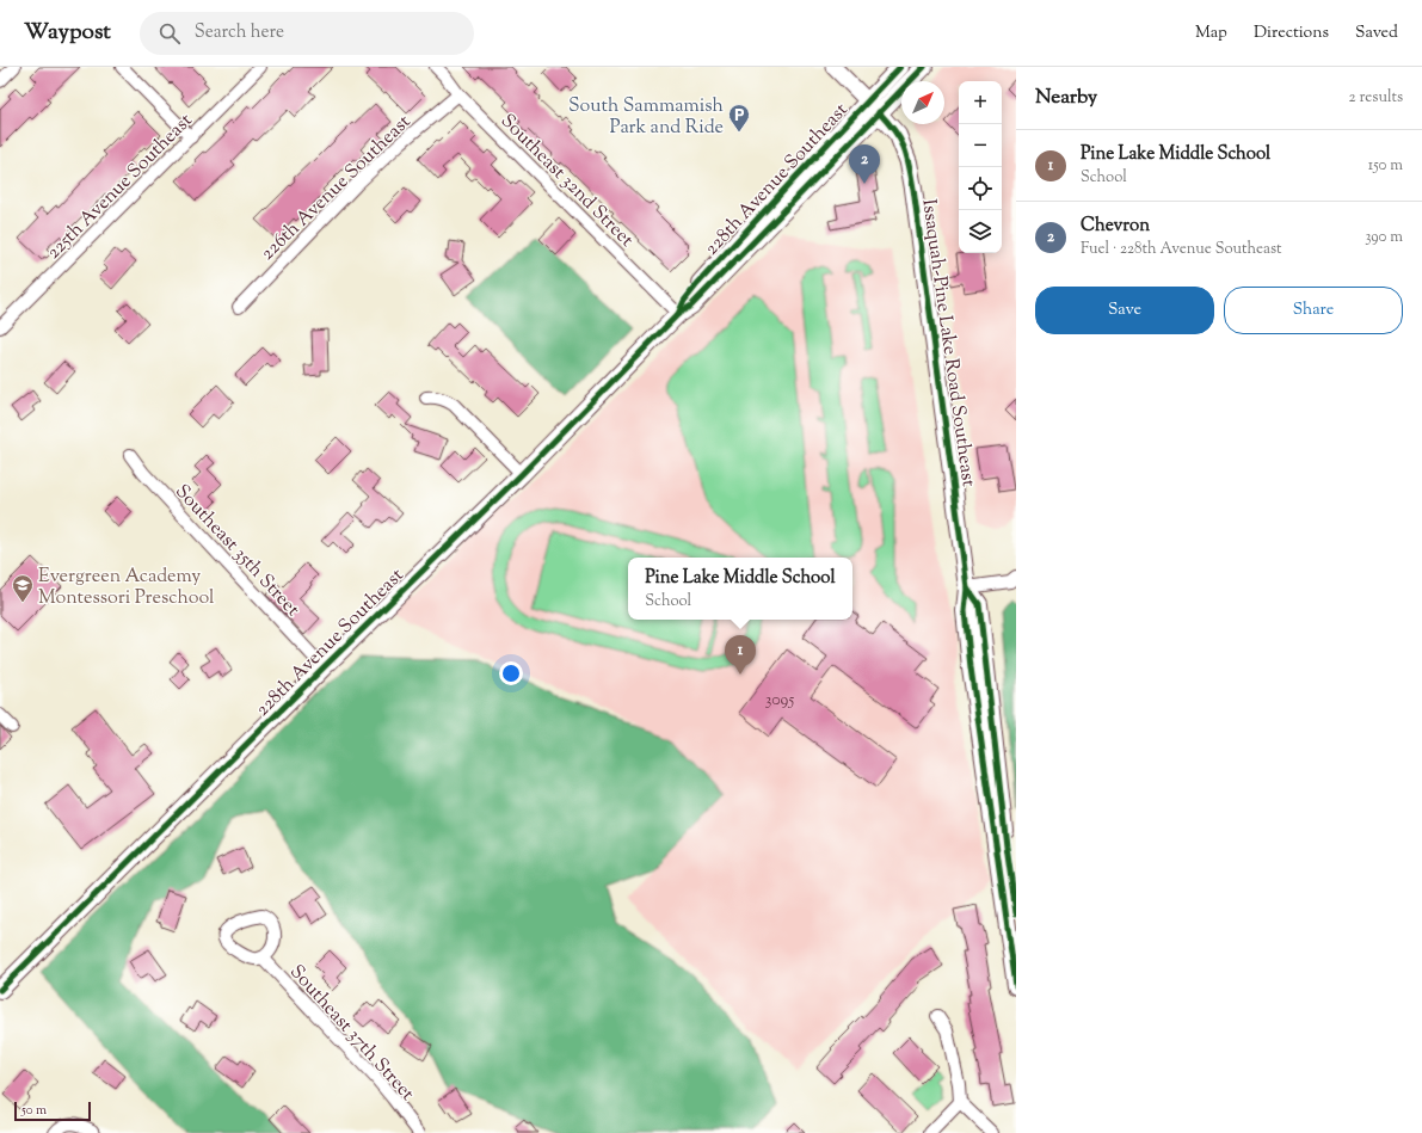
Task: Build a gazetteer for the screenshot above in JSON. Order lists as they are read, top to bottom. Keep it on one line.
{"streets":{"main road":["228th Avenue Southeast","Issaquah-Pine Lake Road Southeast"],"street":["Southeast 32nd Street","225th Avenue Southeast","226th Avenue Southeast","Southeast 35th Street","Southeast 37th Street"]},"crossings":[["228th Avenue Southeast","Southeast 32nd Street"],["228th Avenue Southeast","Issaquah-Pine Lake Road Southeast"],["228th Avenue Southeast","Southeast 35th Street"],["Southeast 32nd Street","226th Avenue Southeast"]],"places":{"parking":["South Sammamish Park and Ride"],"school or university":["Evergreen Academy Montessori Preschool"]},"house_numbers":["3095"],"scale_bar":"50 m","north":"top right","page":{"header":"Waypost","search":"Search here","nav":["Map","Directions","Saved"],"heading":["Nearby","2 results"],"map_buttons":["+","−"],"list":[{"mark":"1","name":"Pine Lake Middle School","note":"School","value":"150 m"},{"mark":"2","name":"Chevron","note":"Fuel · 228th Avenue Southeast","value":"390 m"}],"pins":["2","1"],"buttons":["Save","Share"],"popup":["Pine Lake Middle School","School"],"scale":"50 m"}}
